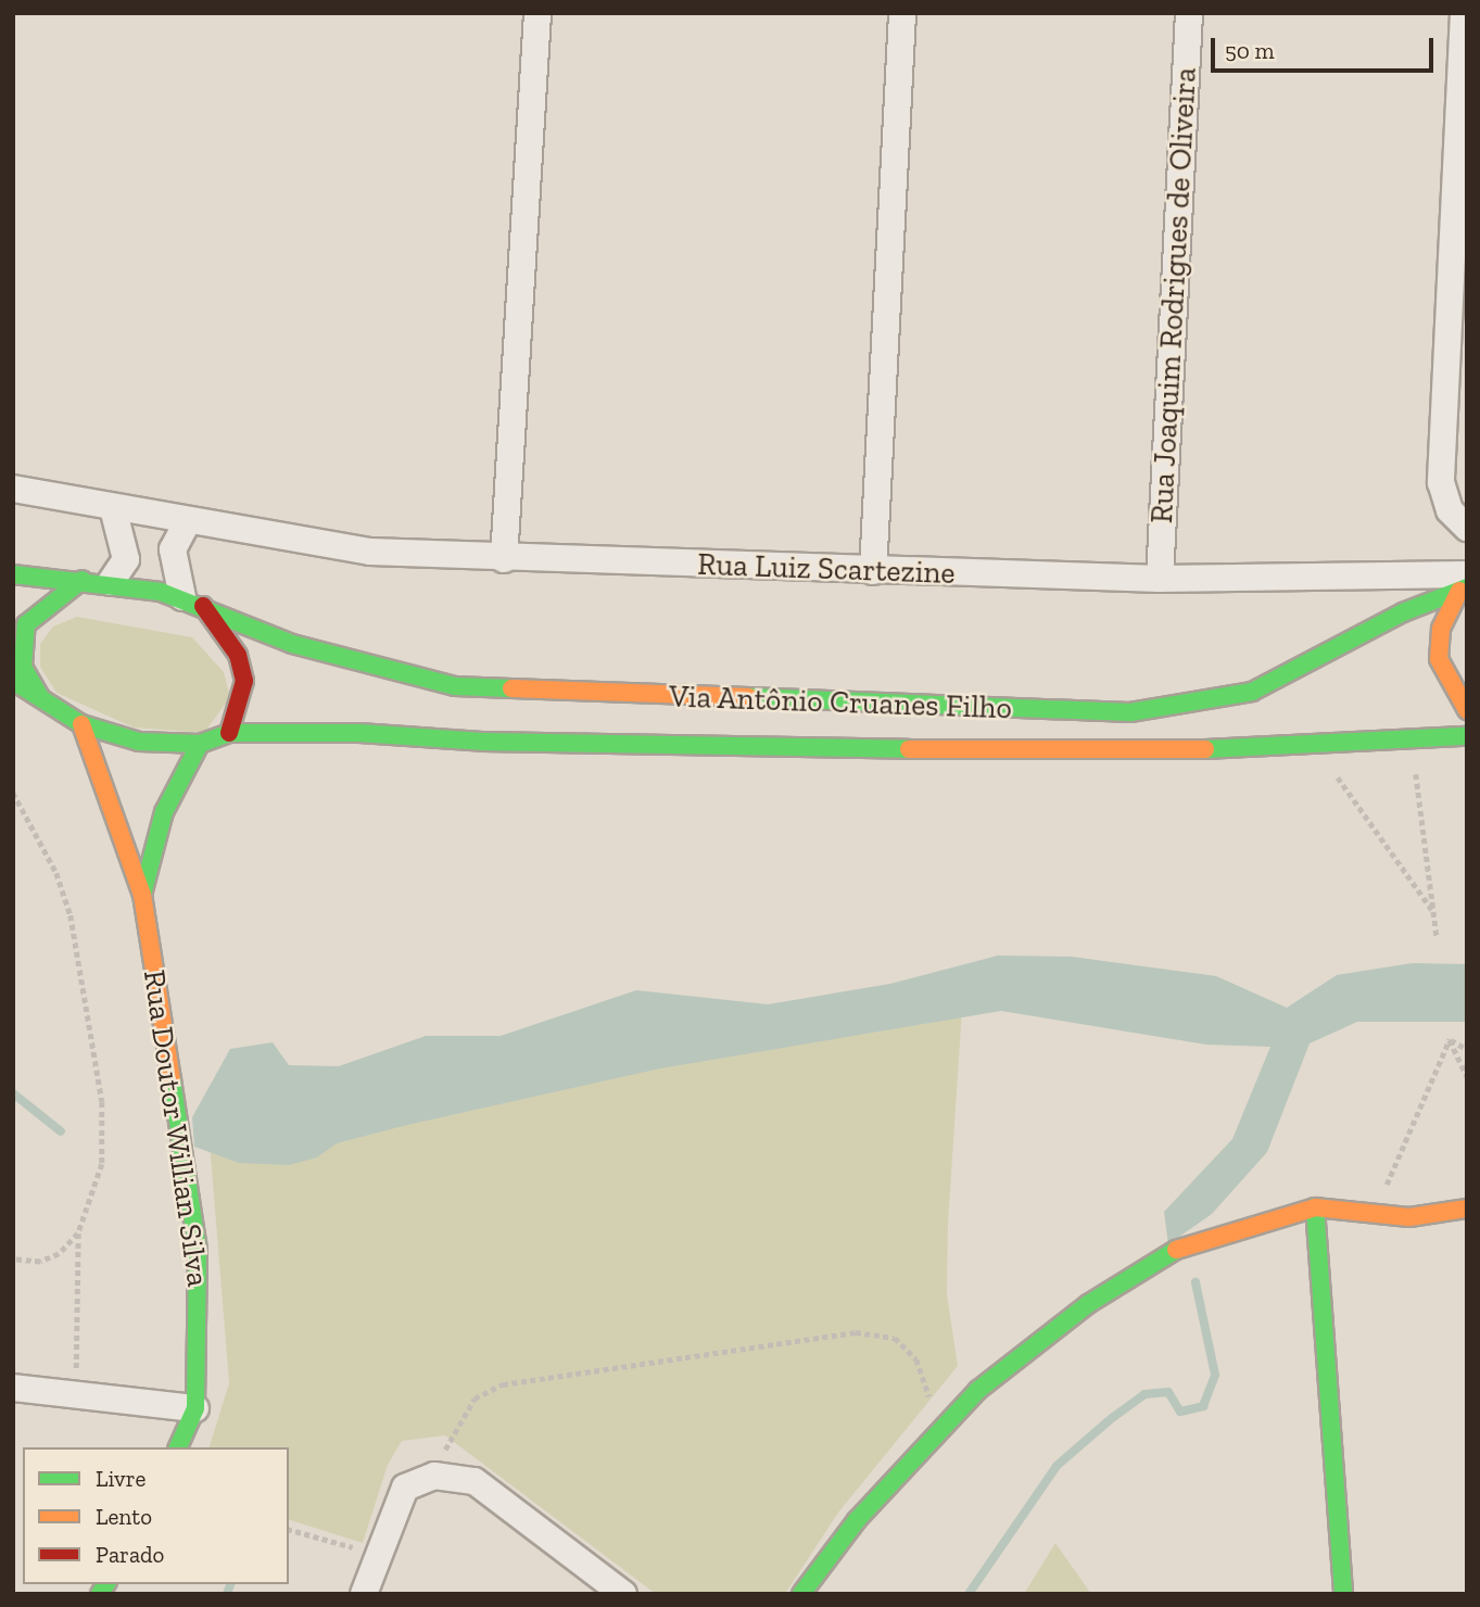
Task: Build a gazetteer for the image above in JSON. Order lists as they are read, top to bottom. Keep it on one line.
{"streets":{"main road":["Via Antônio Cruanes Filho","Rua Doutor Willian Silva"],"street":["Rua Joaquim Rodrigues de Oliveira","Rua Luiz Scartezine"]},"crossings":[["Rua Joaquim Rodrigues de Oliveira","Rua Luiz Scartezine"],["Rua Luiz Scartezine","Via Antônio Cruanes Filho"]],"legend":["Livre","Lento","Parado"],"scale_bar":"50 m"}
